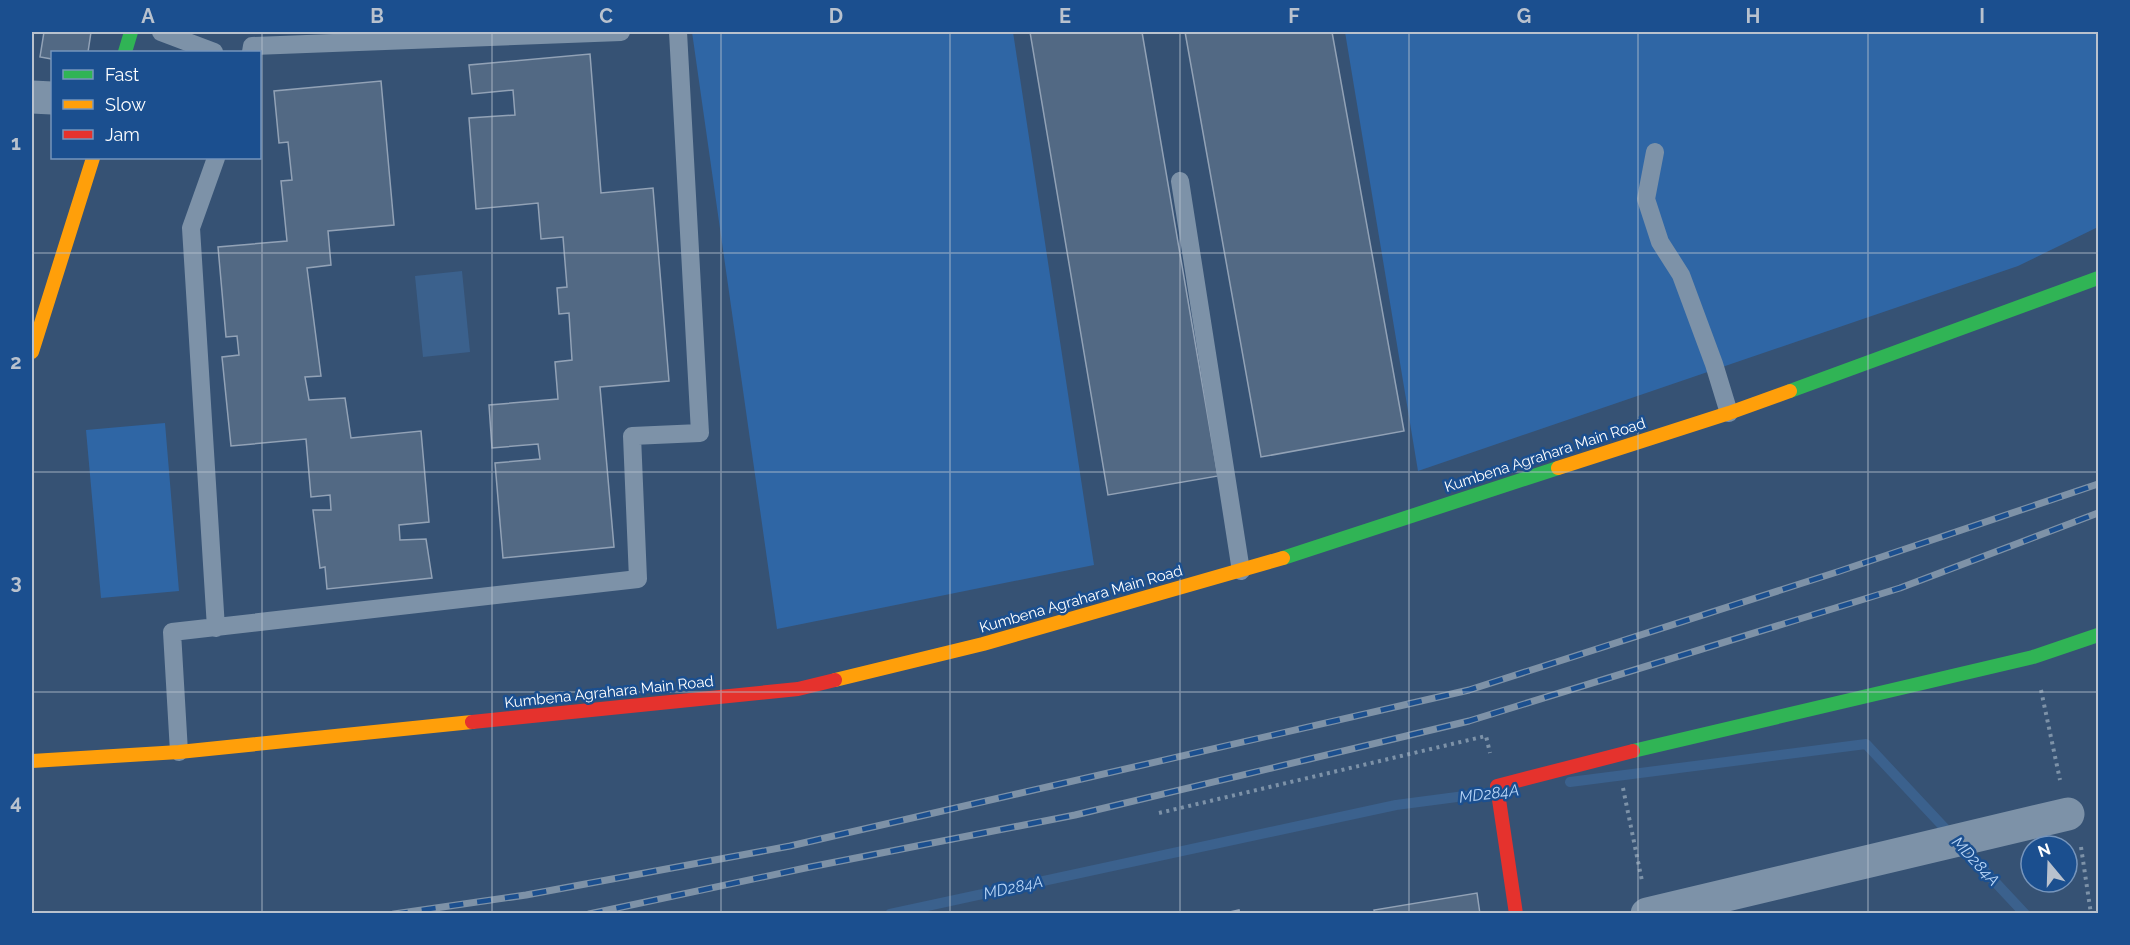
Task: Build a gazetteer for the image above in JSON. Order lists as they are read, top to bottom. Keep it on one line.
{"streets":{"street":["Kumbena Agrahara Main Road"]},"water":["MD284A"],"legend":["Fast","Slow","Jam"],"north":"top","grid":{"columns":["A","B","C","D","E","F","G","H","I"],"rows":["1","2","3","4"]}}
